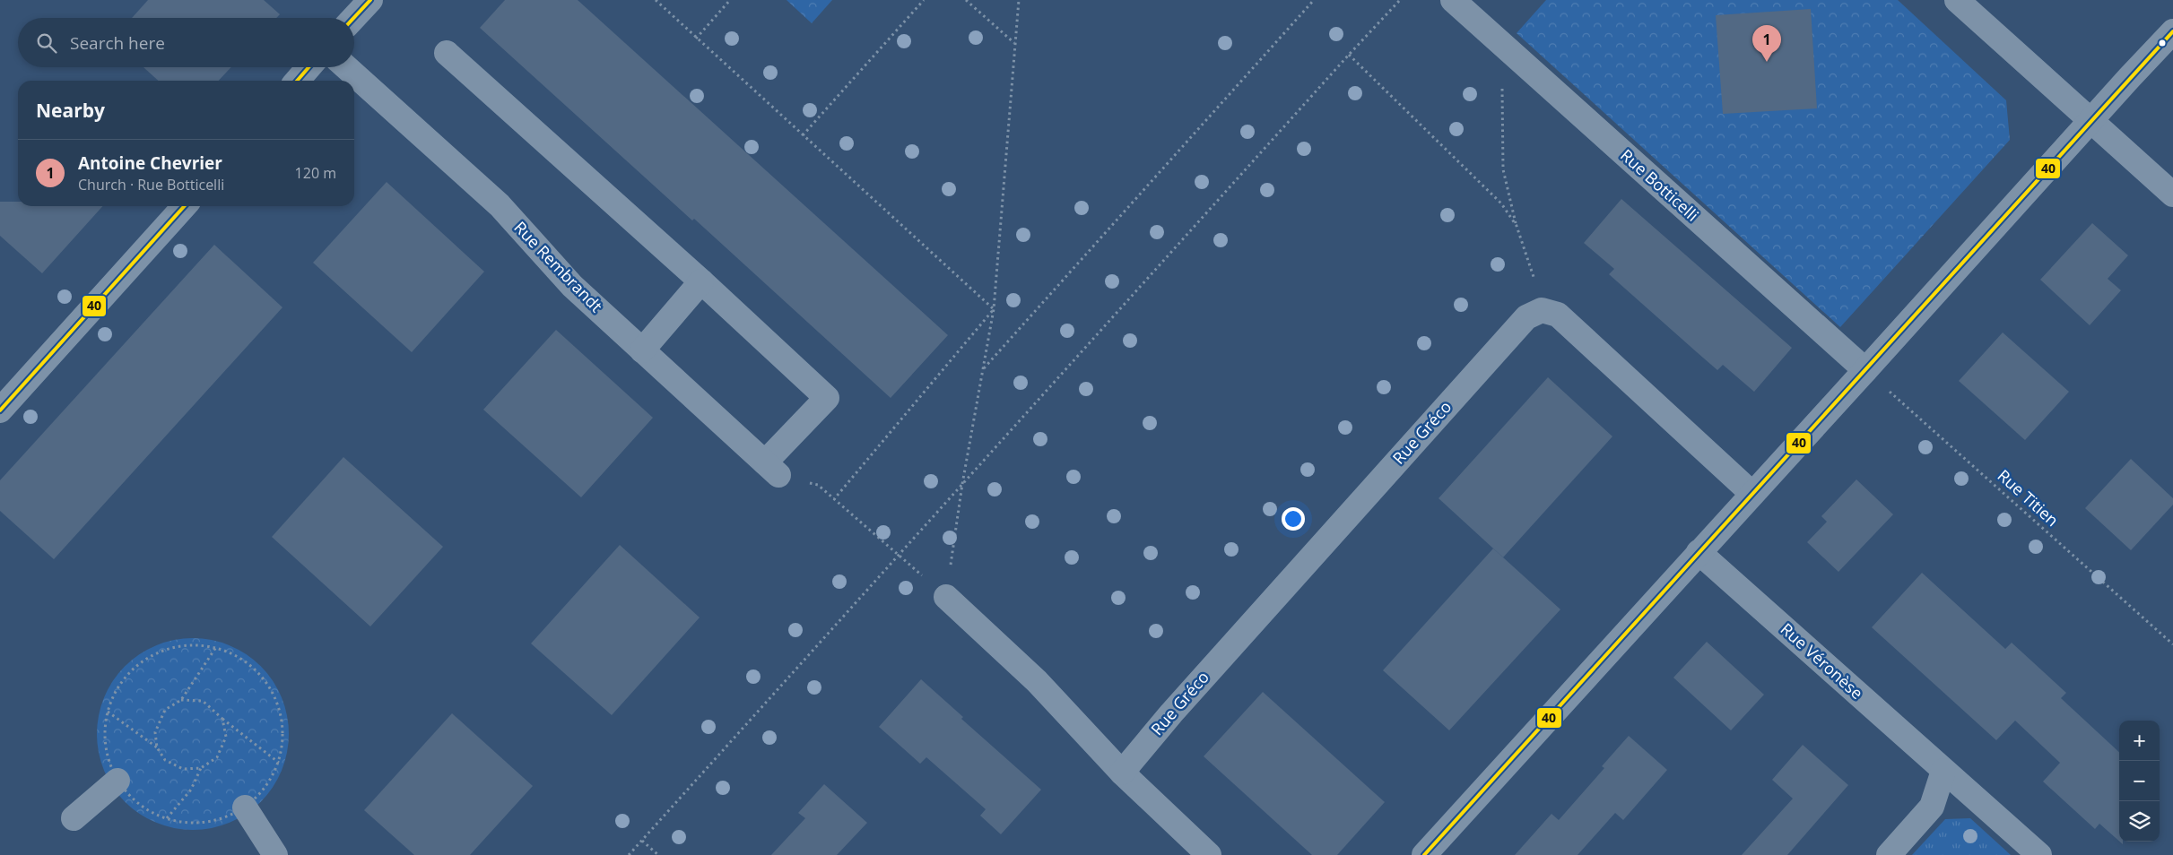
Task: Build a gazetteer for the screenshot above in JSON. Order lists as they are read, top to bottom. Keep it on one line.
{"streets":{"street":["Rue Botticelli","Rue Rembrandt","Rue Gréco","Rue Véronèse"],"path":["Rue Titien"]},"crossings":[["Rue Botticelli","Rue Titien"]],"lines":["transit line 40"],"page":{"search":"Search here","pins":"1","heading":"Nearby","list":[{"mark":"1","name":"Antoine Chevrier","note":"Church · Rue Botticelli","value":"120 m"}],"map_buttons":["+","−"]}}
